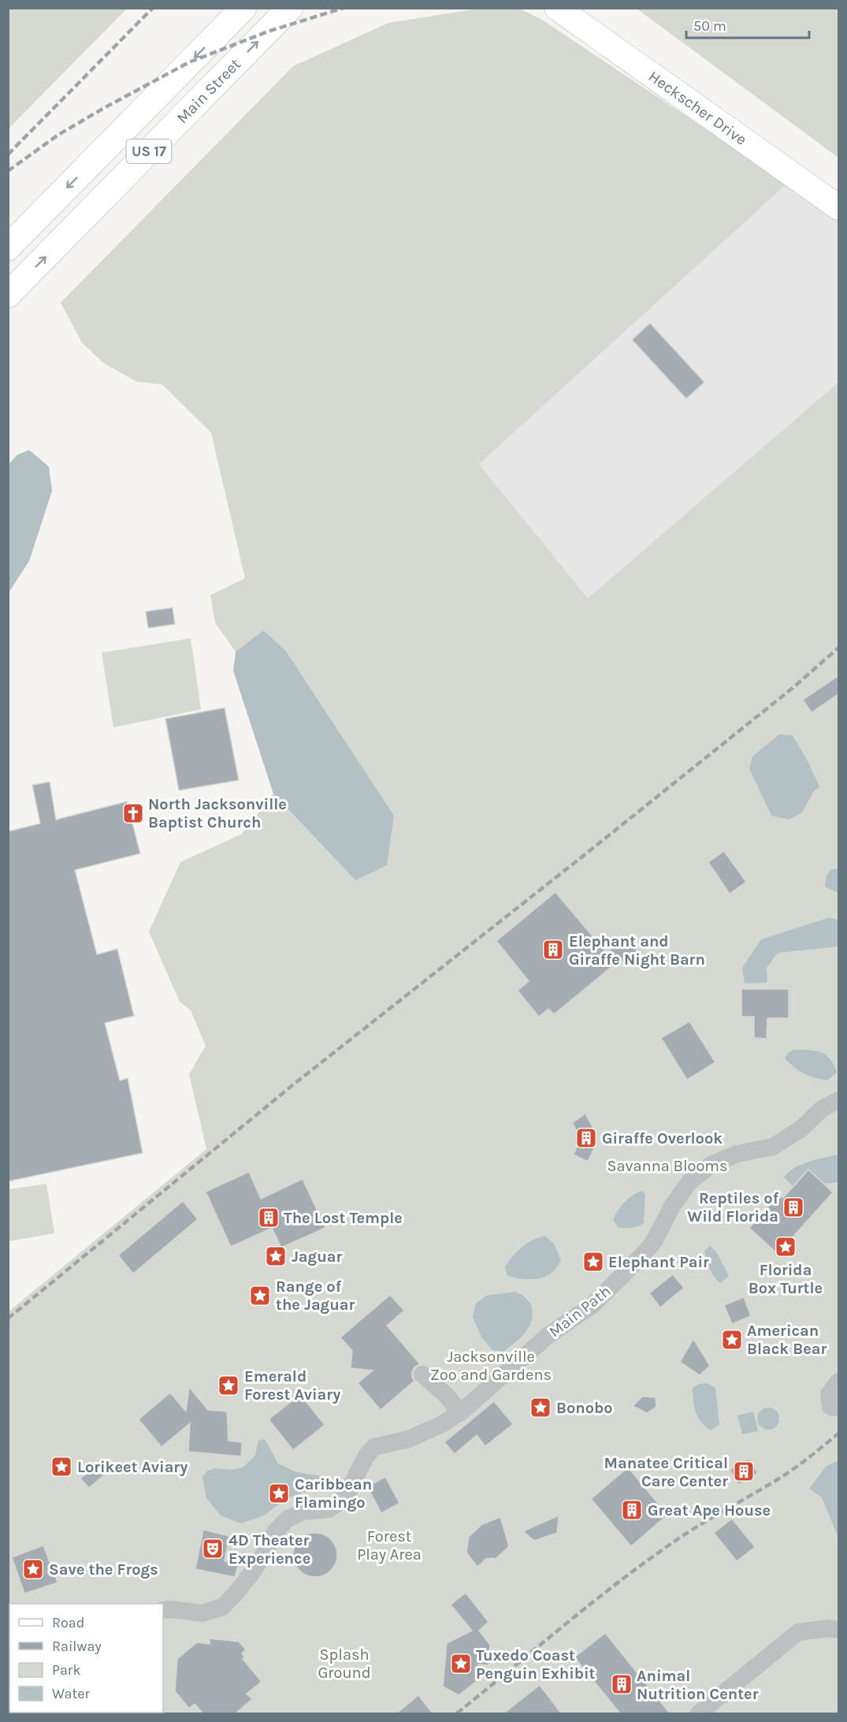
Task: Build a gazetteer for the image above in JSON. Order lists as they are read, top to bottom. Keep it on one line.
{"streets":{"main road":["Main Street","Heckscher Drive","US 17"],"street":["Main Path"]},"parks":["Savanna Blooms","Jacksonville Zoo and Gardens","Forest Play Area","Splash Ground"],"places":{"church":["North Jacksonville Baptist Church"],"building":["Elephant and Giraffe Night Barn","Giraffe Overlook","Reptiles of Wild Florida","The Lost Temple","Manatee Critical Care Center","Great Ape House","Animal Nutrition Center"],"place":["Florida Box Turtle","Jaguar","Elephant Pair","Range of the Jaguar","American Black Bear","Emerald Forest Aviary","Bonobo","Lorikeet Aviary","Caribbean Flamingo","Save the Frogs","Tuxedo Coast Penguin Exhibit"],"theatre":["4D Theater Experience"]},"legend":["Road","Railway","Park","Water"],"scale_bar":"50 m"}
